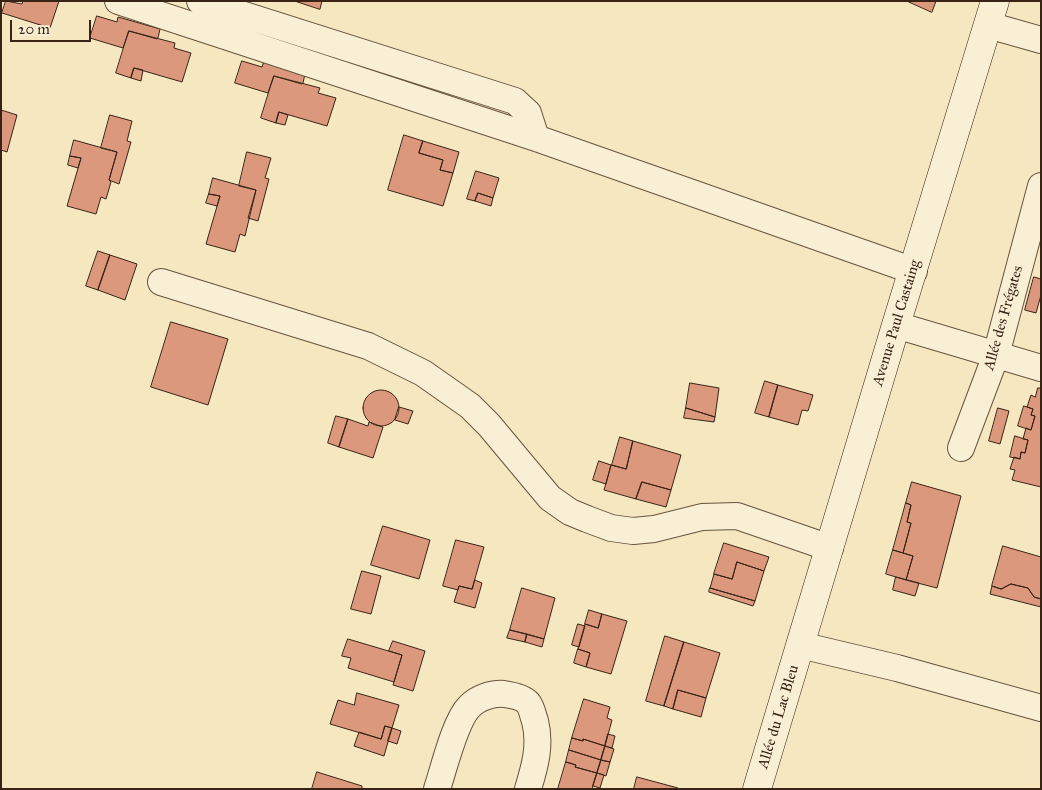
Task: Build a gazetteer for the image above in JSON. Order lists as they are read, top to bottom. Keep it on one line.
{"streets":{"street":["Allée des Frégates","Avenue Paul Castaing","Allée du Lac Bleu"]},"crossings":[["Avenue Paul Castaing","Allée du Lac Bleu"]],"scale_bar":"20 m"}
